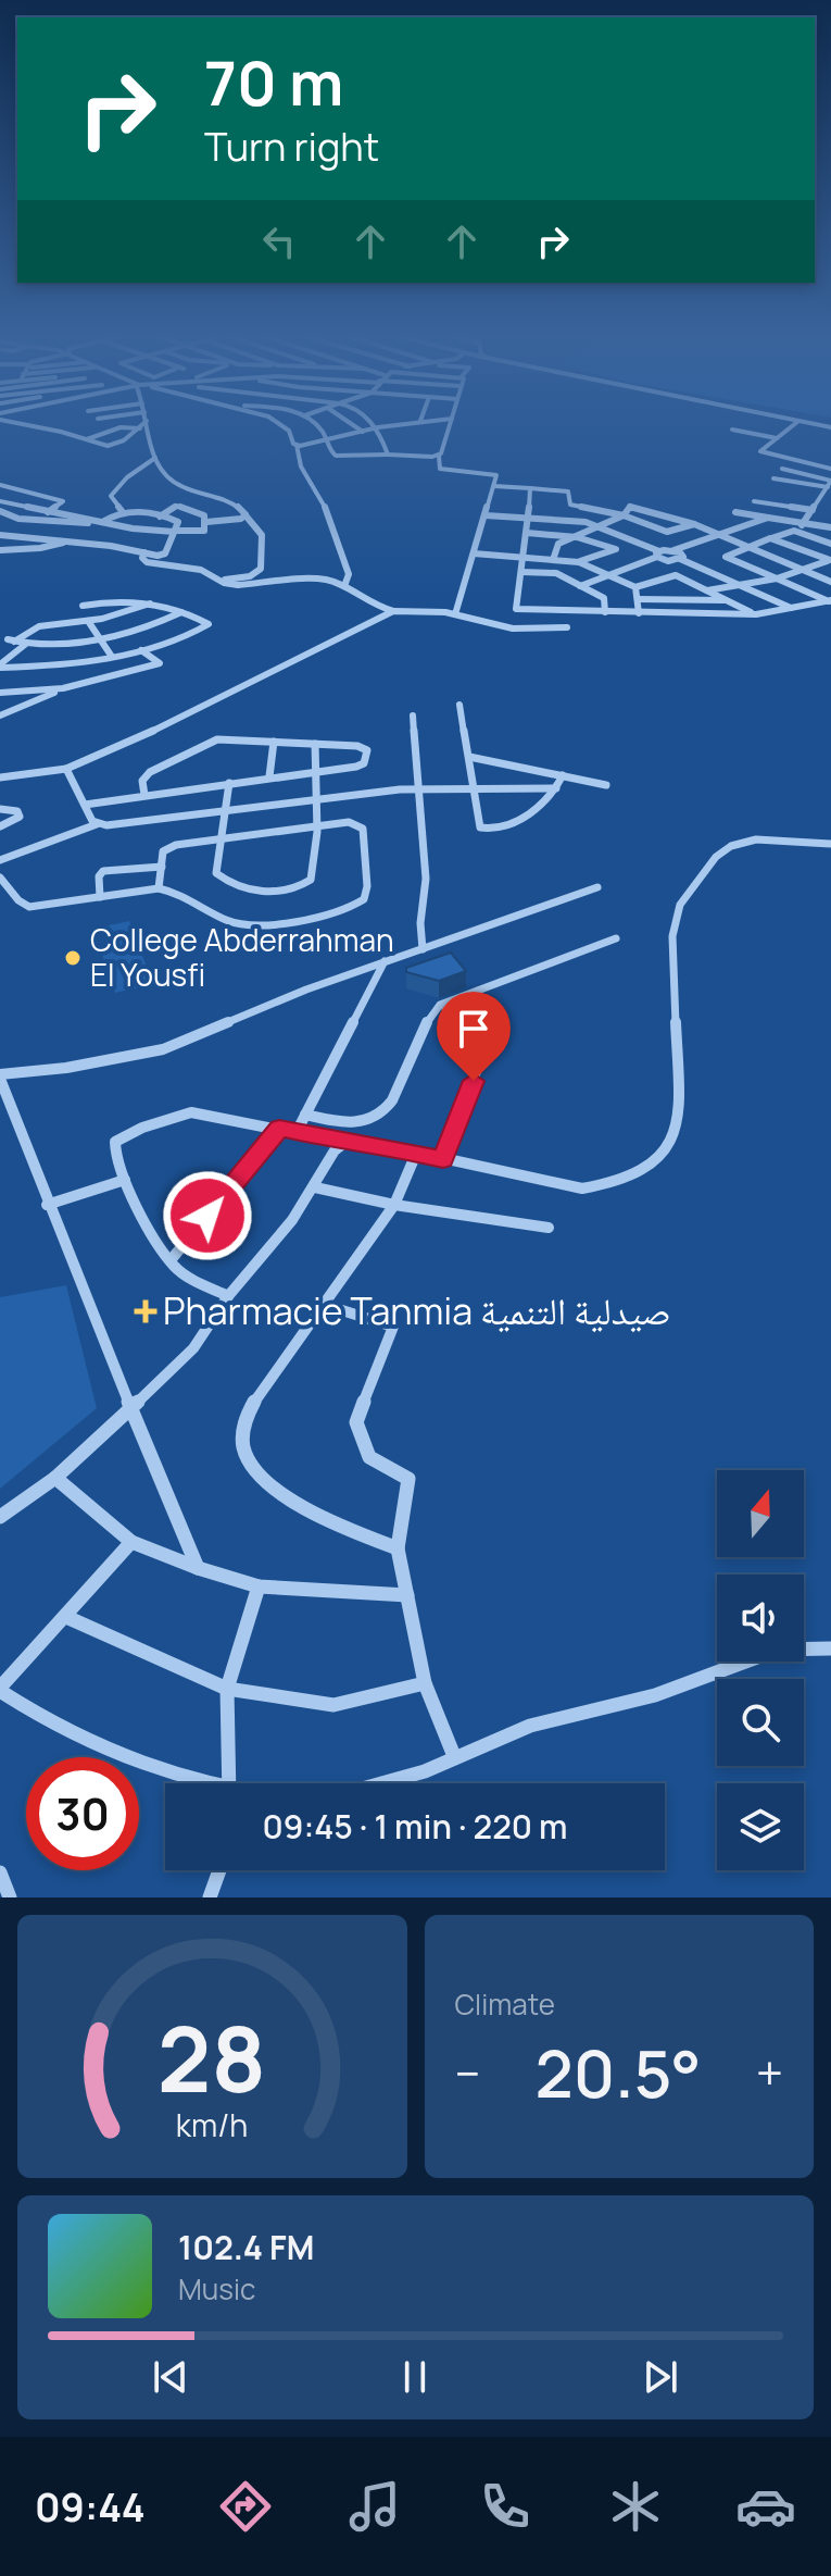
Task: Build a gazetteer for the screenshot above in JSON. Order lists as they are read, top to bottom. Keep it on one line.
{"places":{"other":["College Abderrahman El Yousfi"],"health":["Pharmacie Tanmia صيدلية التنمية"]},"north":"top","page":{"turn":["70 m","Turn right"],"limit":"30","trip":"09:45 · 1 min · 220 m","tile":"Climate","heat":["−","20.5°","+"],"song":["102.4 FM","Music"],"tabs":"09:44","gauge":["28","km/h"]}}
